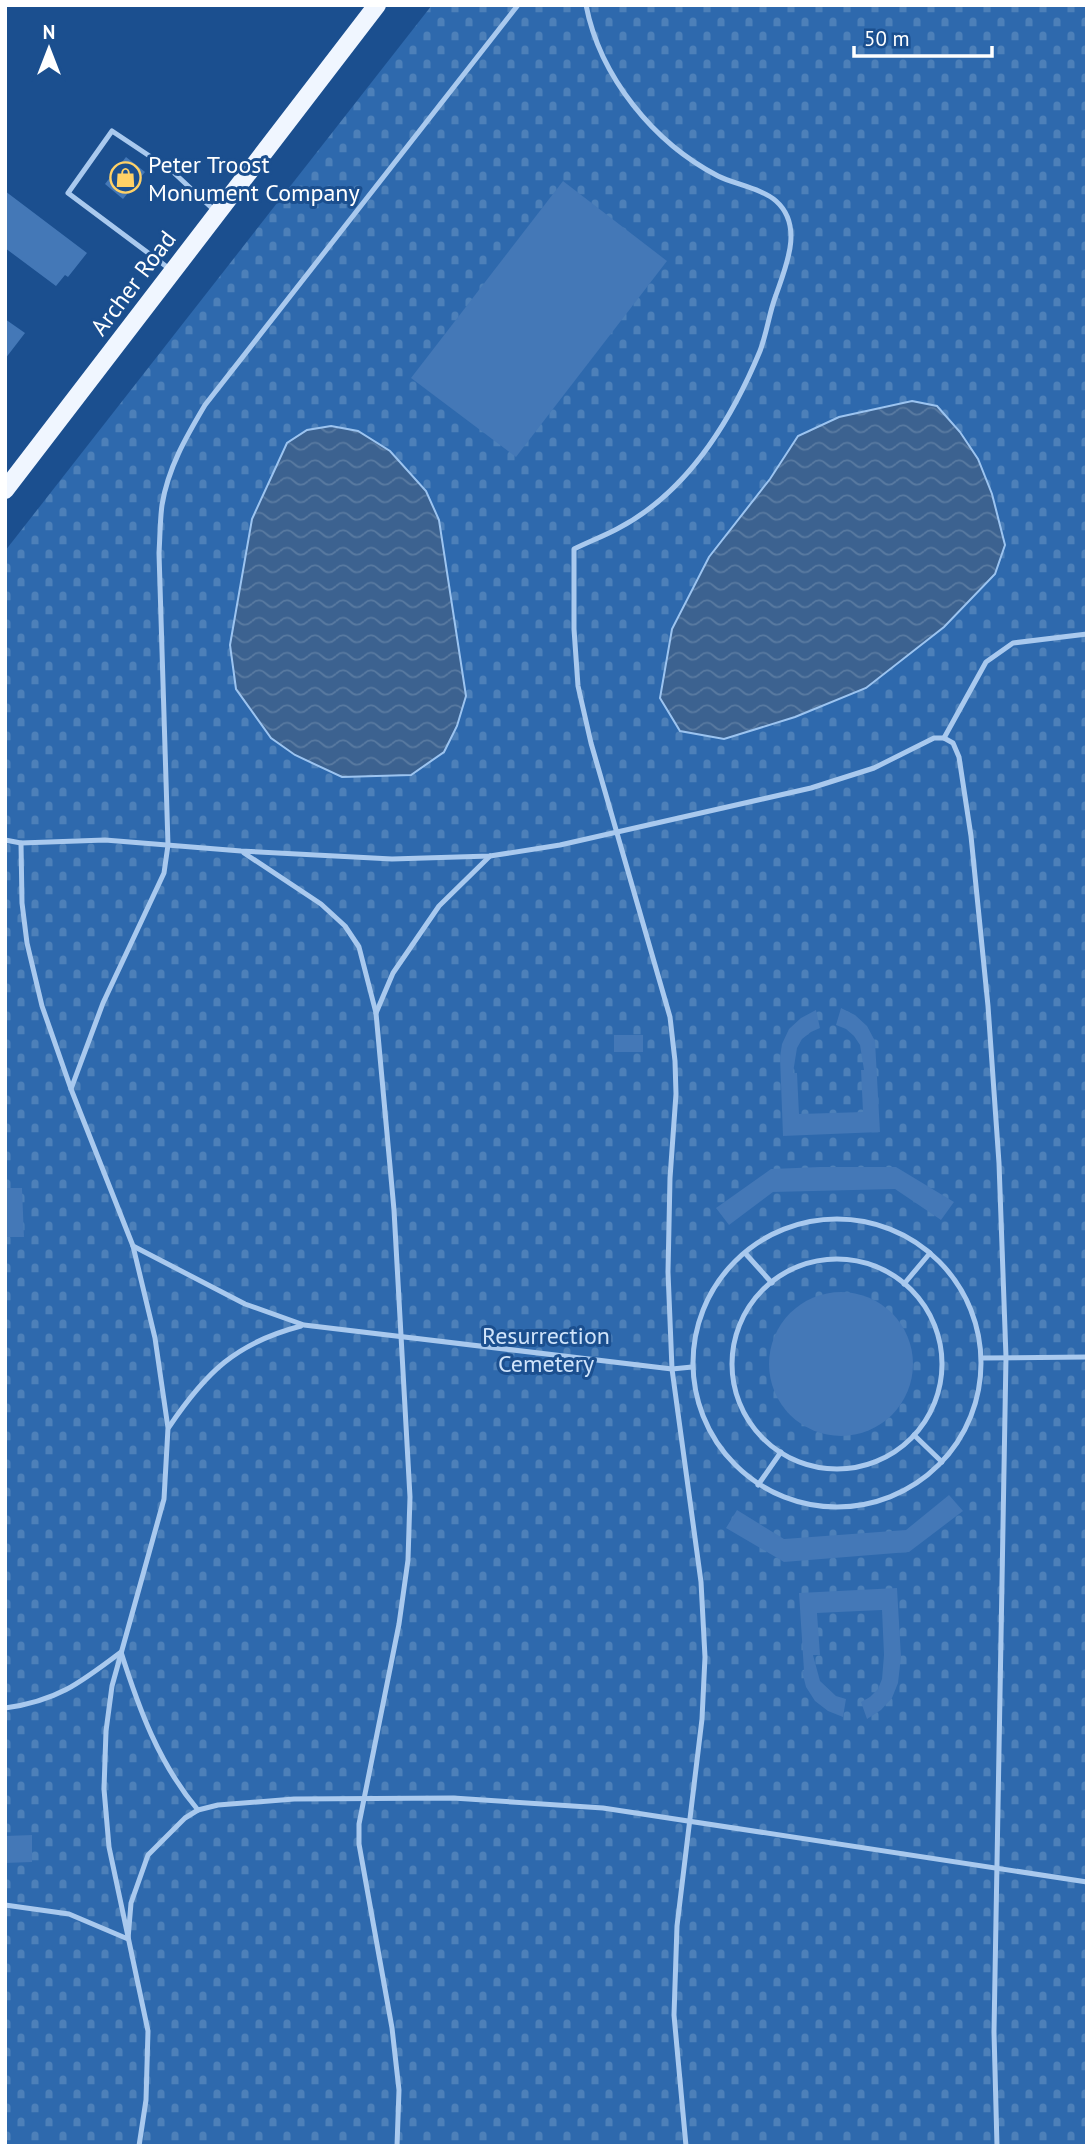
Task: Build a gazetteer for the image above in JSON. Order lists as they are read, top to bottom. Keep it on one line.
{"streets":{"main road":["Archer Road"]},"parks":["Resurrection Cemetery"],"places":{"shop":["Peter Troost Monument Company"]},"scale_bar":"50 m","north":"top"}
